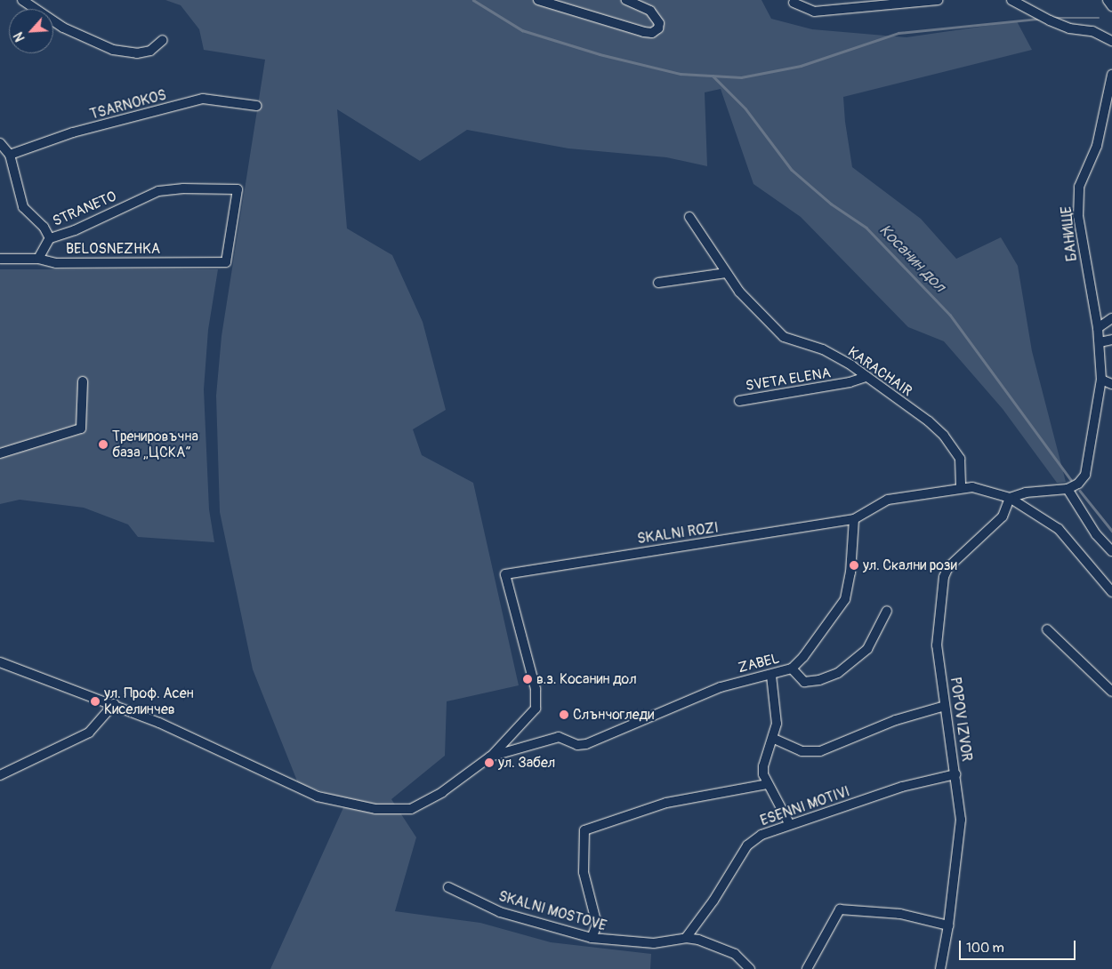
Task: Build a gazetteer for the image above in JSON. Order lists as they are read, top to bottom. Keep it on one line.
{"streets":{"street":["TSARNOKOS","STRANETO","БАНИЩЕ","BELOSNEZHKA","KARACHAIR","SVETA ELENA","SKALNI ROZI","ZABEL","POPOV IZVOR","ESENNI MOTIVI","SKALNI MOSTOVE"]},"crossings":[["TSARNOKOS","STRANETO"],["STRANETO","BELOSNEZHKA"],["KARACHAIR","SVETA ELENA"],["SKALNI ROZI","ZABEL"],["POPOV IZVOR","ESENNI MOTIVI"],["ESENNI MOTIVI","SKALNI MOSTOVE"]],"water":["Косанин дол"],"places":["Тренировъчна база „ЦСКА“","ул. Скални рози","в.з. Косанин дол","ул. Проф. Асен Киселинчев","Слънчогледи","ул. Забел"],"scale_bar":"100 m","north":"bottom left"}
